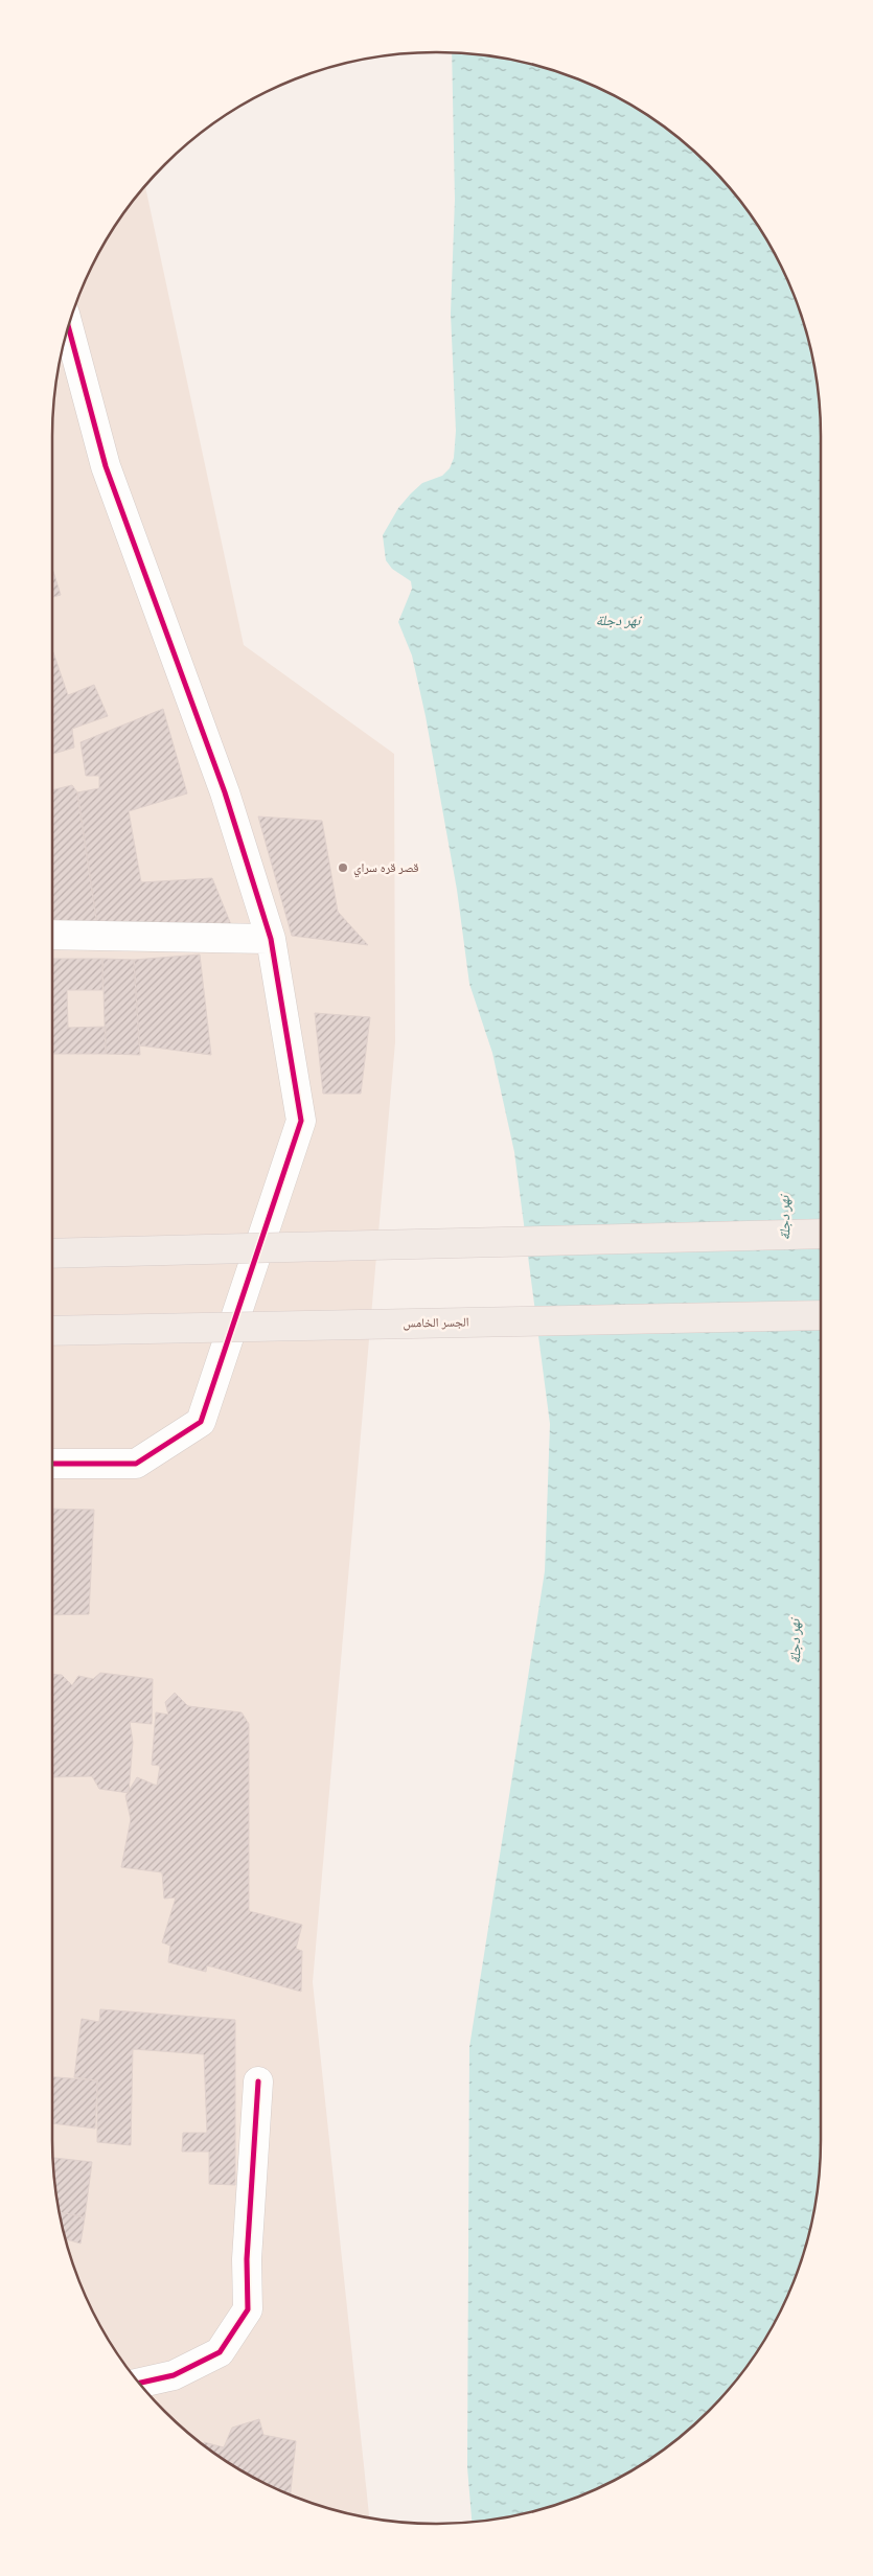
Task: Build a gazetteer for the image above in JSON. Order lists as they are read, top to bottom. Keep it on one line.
{"streets":{"main road":["الجسر الخامس"]},"water":["نهر دجلة"],"places":["قصر قره سراي"]}
